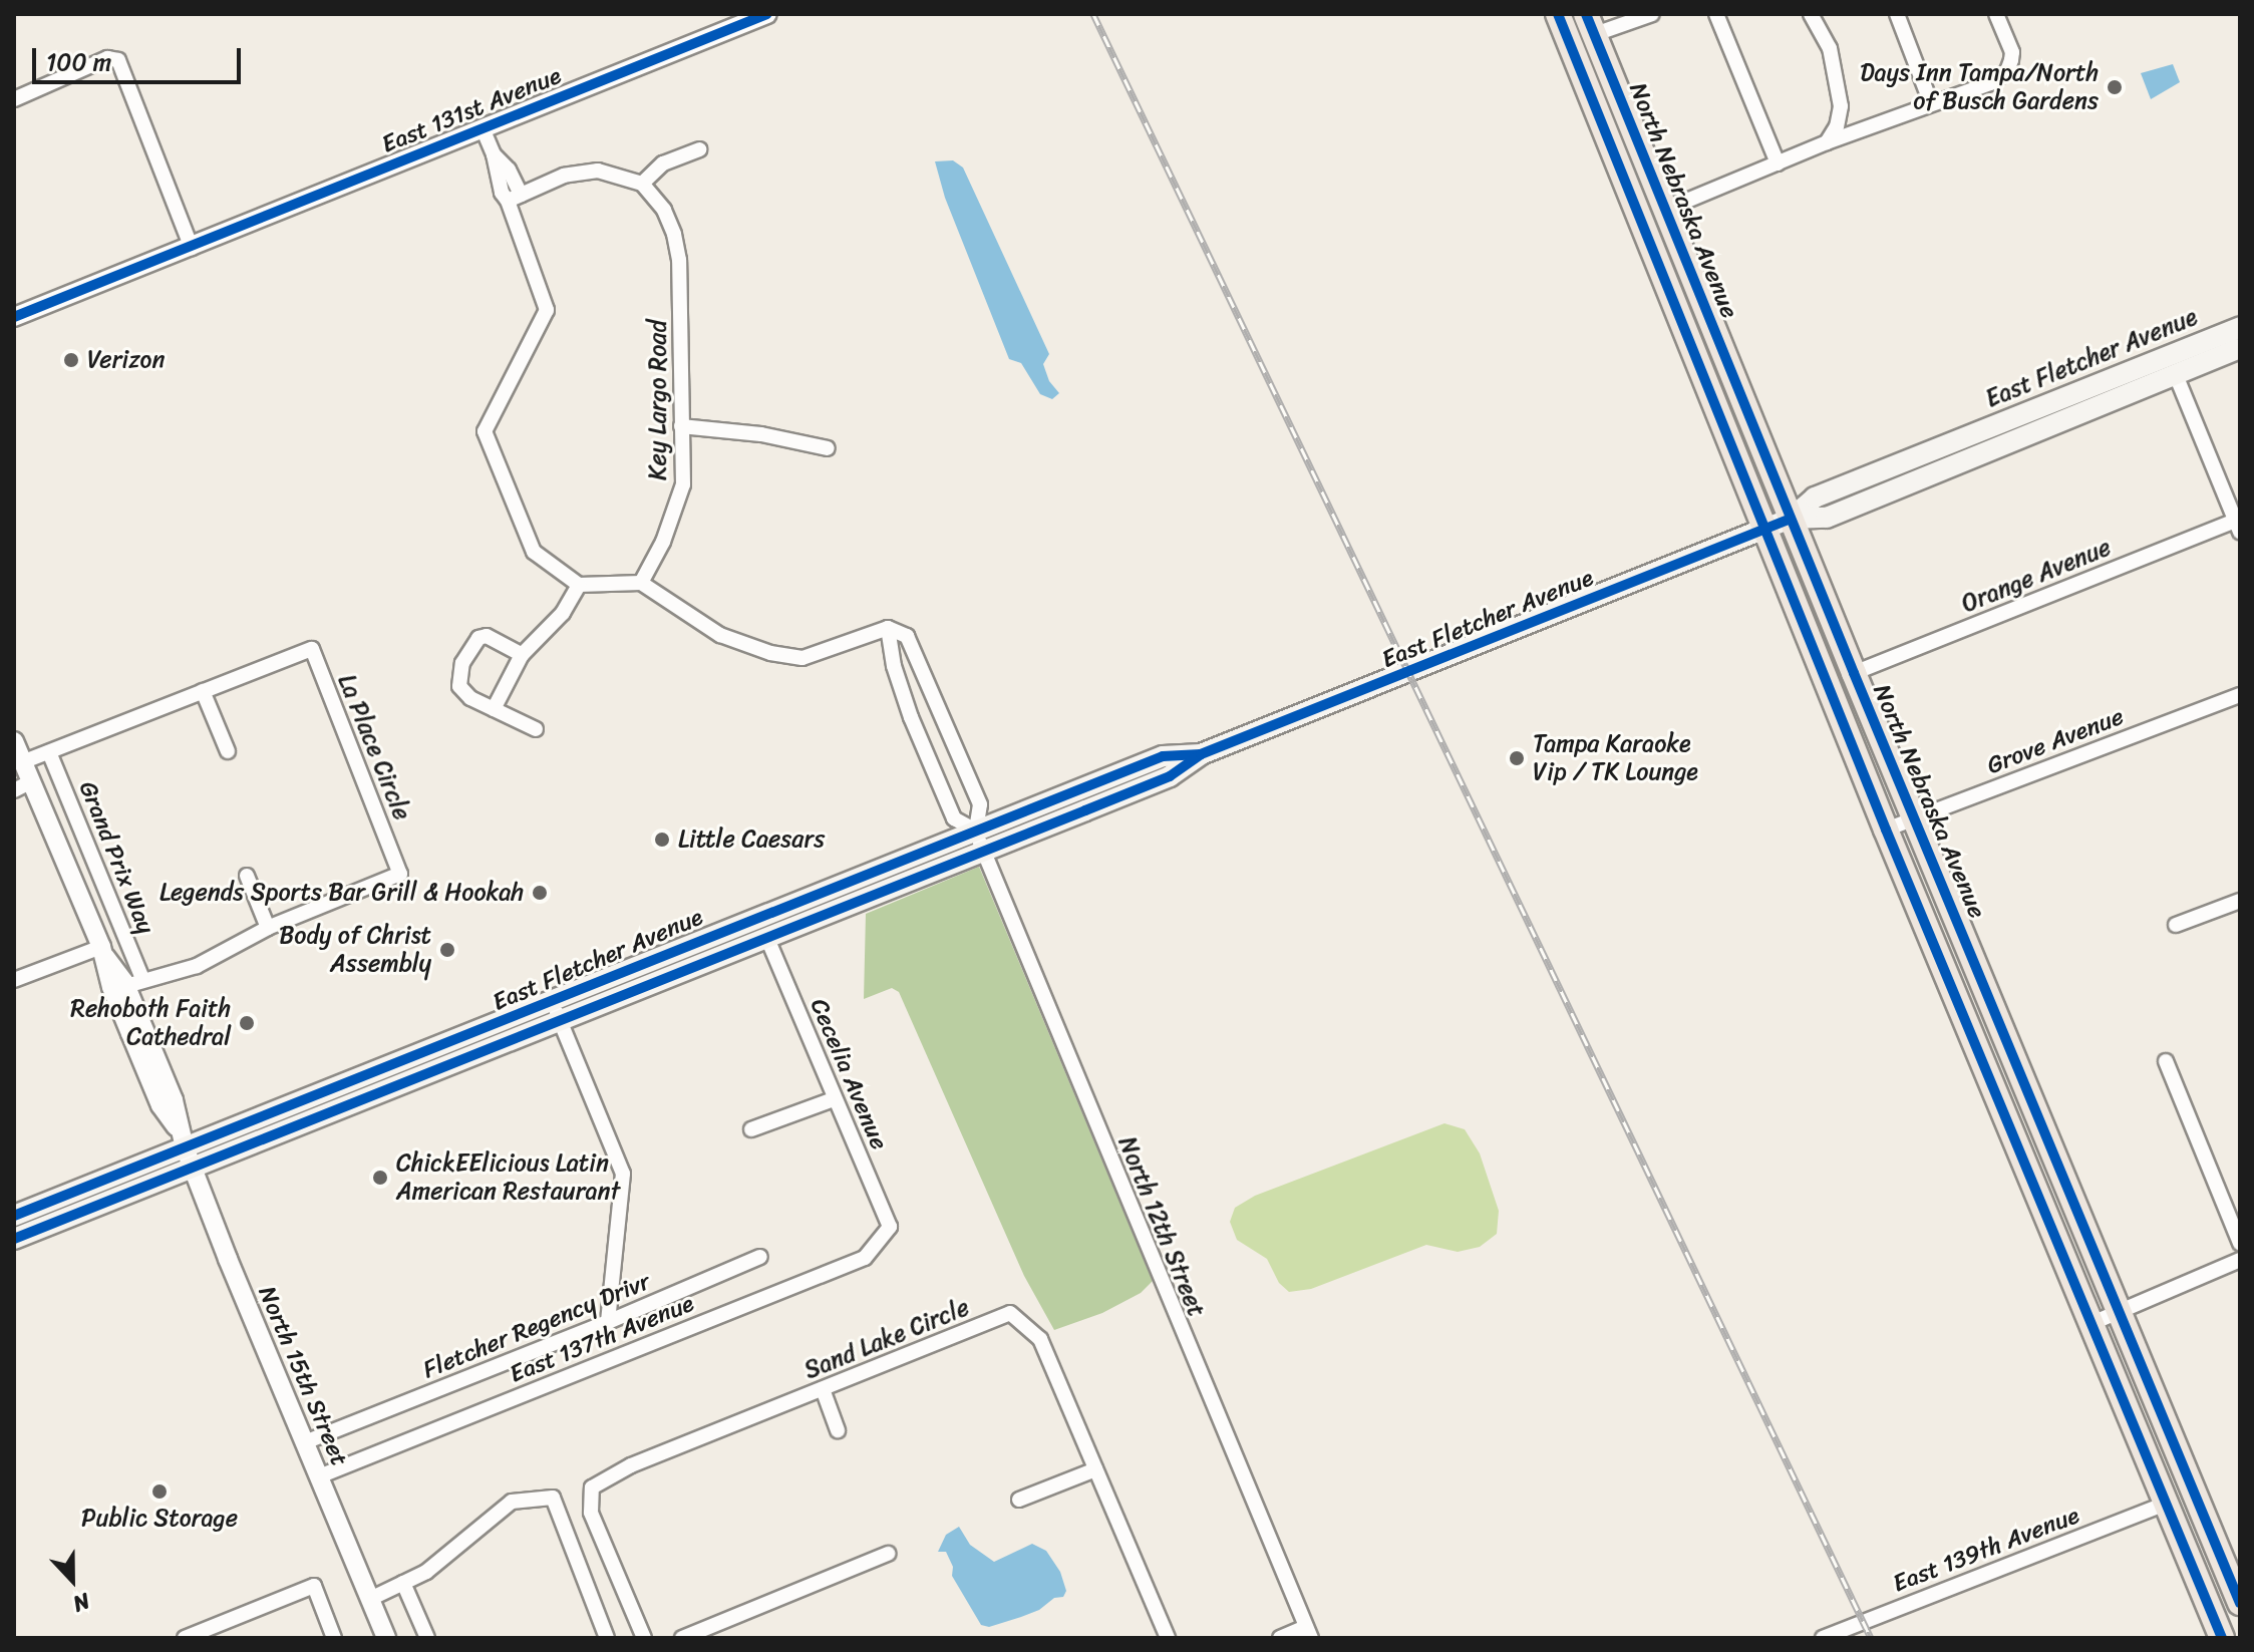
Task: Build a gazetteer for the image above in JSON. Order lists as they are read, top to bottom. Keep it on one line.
{"streets":{"main road":["North Nebraska Avenue","East Fletcher Avenue"],"street":["East 131st Avenue","Key Largo Road","Orange Avenue","Grove Avenue","La Place Circle","Grand Prix Way","Cecelia Avenue","North 12th Street","Fletcher Regency Drivr","East 137th Avenue","Sand Lake Circle","North 15th Street","East 139th Avenue"]},"crossings":[["North Nebraska Avenue","East Fletcher Avenue"],["North Nebraska Avenue","Orange Avenue"],["North Nebraska Avenue","Grove Avenue"],["North Nebraska Avenue","East 139th Avenue"],["East Fletcher Avenue","Cecelia Avenue"],["East Fletcher Avenue","North 12th Street"],["East Fletcher Avenue","North 15th Street"],["La Place Circle","Grand Prix Way"],["La Place Circle","North 15th Street"],["Grand Prix Way","North 15th Street"],["Cecelia Avenue","East 137th Avenue"],["Fletcher Regency Drivr","North 15th Street"],["East 137th Avenue","North 15th Street"]],"places":["Days Inn Tampa/North of Busch Gardens","Verizon","Tampa Karaoke Vip / TK Lounge","Little Caesars","Legends Sports Bar Grill & Hookah","Body of Christ Assembly","Rehoboth Faith Cathedral","ChickEElicious Latin American Restaurant","Public Storage"],"scale_bar":"100 m","north":"bottom"}
